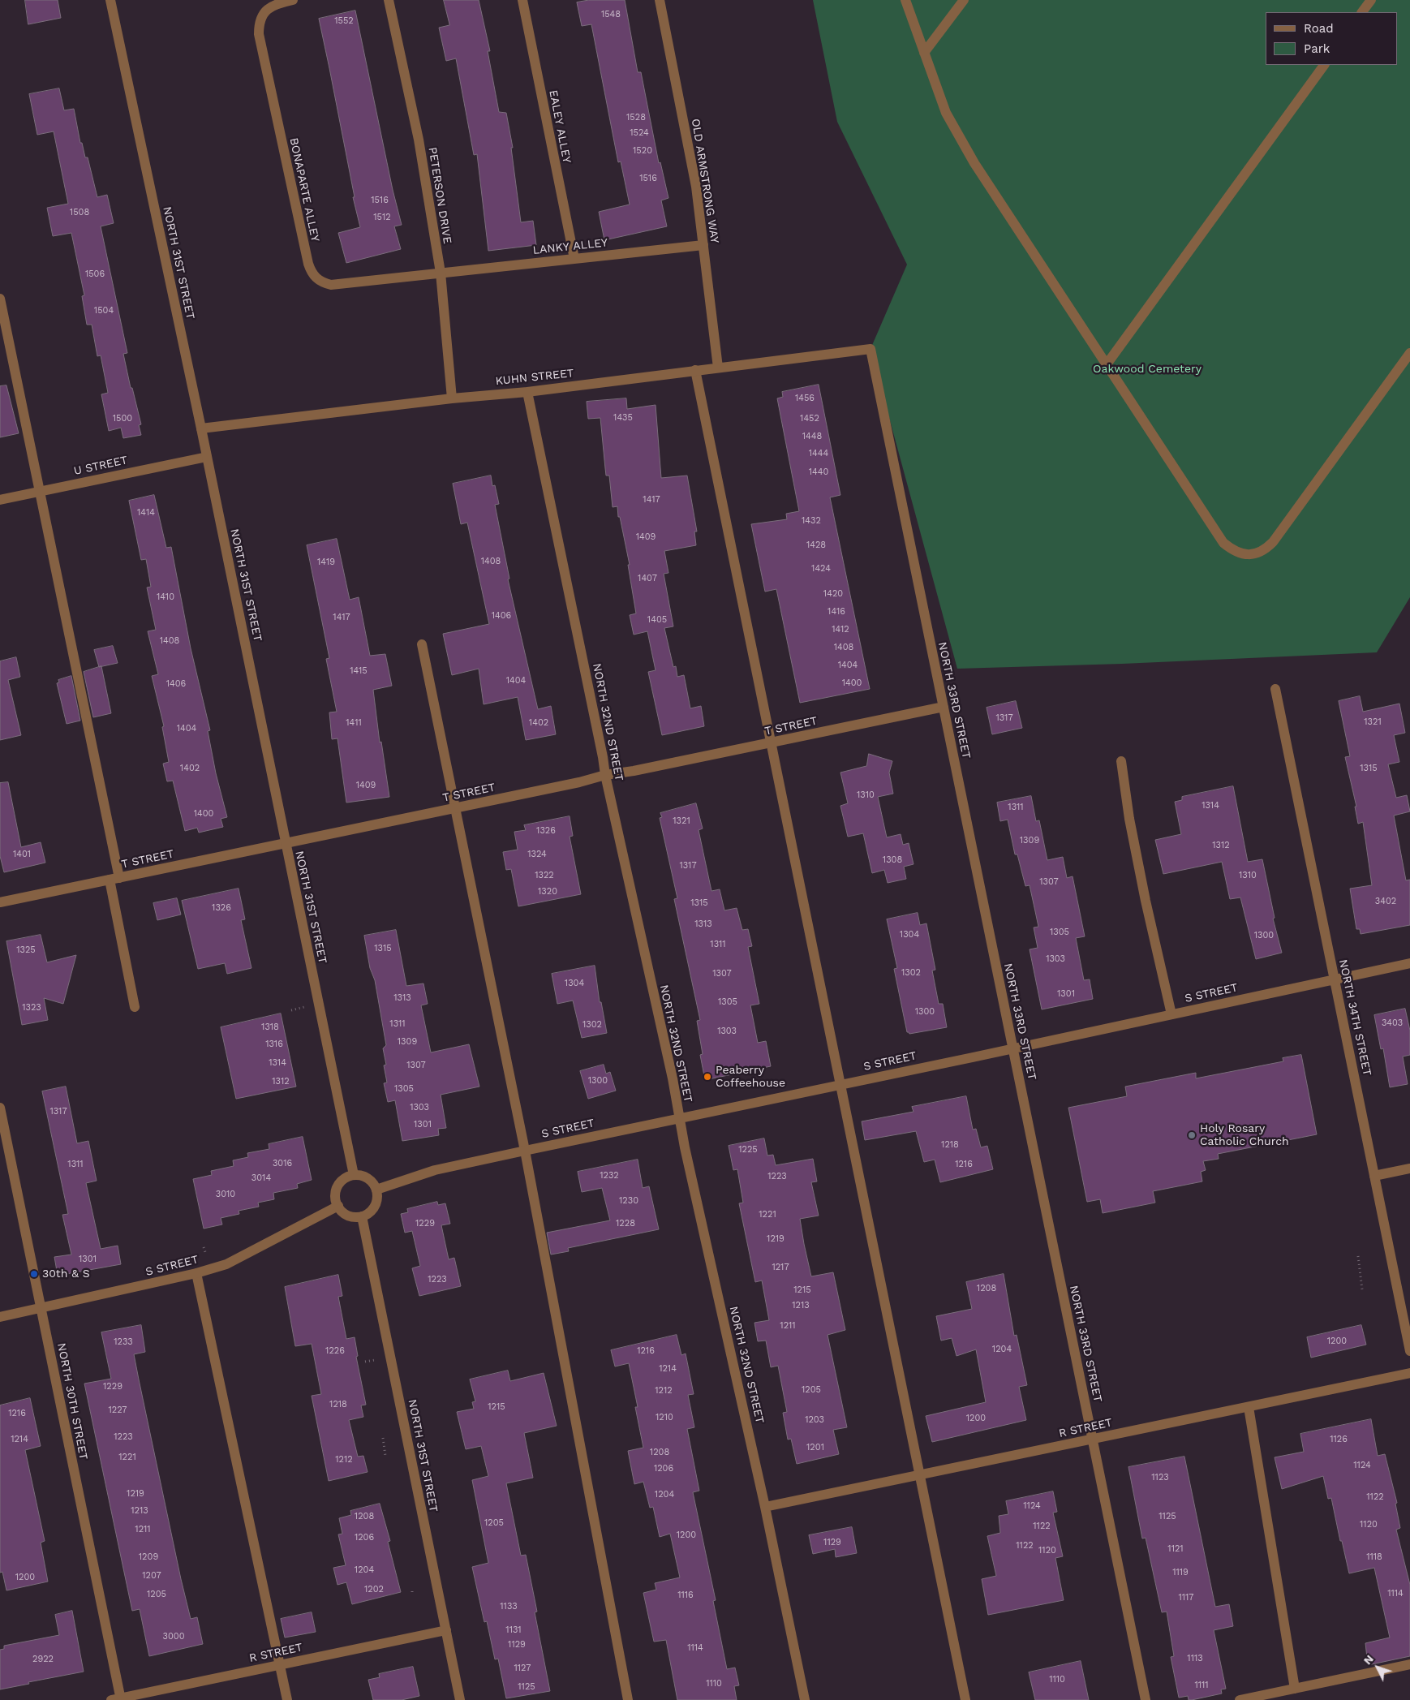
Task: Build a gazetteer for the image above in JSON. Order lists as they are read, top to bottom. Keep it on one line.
{"streets":{"street":["EALEY ALLEY","OLD ARMSTRONG WAY","BONAPARTE ALLEY","PETERSON DRIVE","LANKY ALLEY","NORTH 31ST STREET","KUHN STREET","U STREET","NORTH 33RD STREET","NORTH 32ND STREET","T STREET","S STREET","NORTH 34TH STREET","NORTH 30TH STREET","R STREET"]},"crossings":[["EALEY ALLEY","LANKY ALLEY"],["OLD ARMSTRONG WAY","LANKY ALLEY"],["OLD ARMSTRONG WAY","KUHN STREET"],["BONAPARTE ALLEY","PETERSON DRIVE"],["BONAPARTE ALLEY","LANKY ALLEY"],["PETERSON DRIVE","LANKY ALLEY"],["PETERSON DRIVE","KUHN STREET"],["NORTH 31ST STREET","KUHN STREET"],["NORTH 31ST STREET","U STREET"],["NORTH 31ST STREET","T STREET"],["NORTH 31ST STREET","S STREET"],["NORTH 31ST STREET","R STREET"],["KUHN STREET","NORTH 33RD STREET"],["KUHN STREET","NORTH 32ND STREET"],["NORTH 33RD STREET","T STREET"],["NORTH 33RD STREET","S STREET"],["NORTH 33RD STREET","R STREET"],["NORTH 32ND STREET","T STREET"],["NORTH 32ND STREET","S STREET"],["NORTH 32ND STREET","R STREET"],["S STREET","NORTH 34TH STREET"],["S STREET","NORTH 30TH STREET"],["NORTH 30TH STREET","R STREET"]],"parks":["Oakwood Cemetery"],"places":["Peaberry Coffeehouse","Holy Rosary Catholic Church","30th & S"],"house_numbers":["1548","1552","1528","1524","1520","1516","1516","1508","1512","1506","1504","1456","1435","1500","1452","1448","1444","1440","1417","1414","1432","1409","1428","1408","1419","1424","1407","1420","1410","1416","1406","1417","1405","1412","1408","1408","1404","1415","1404","1400","1406","1317","1321","1411","1402","1404","1402","1315","1409","1310","1314","1311","1400","1321","1326","1309","1312","1401","1324","1308","1317","1322","1310","1307","1320","3402","1315","1326","1313","1305","1304","1300","1311","1315","1325","1303","1302","1307","1304","1301","1313","1305","1323","1300","3403","1311","1302","1318","1303","1309","1316","1314","1307","1300","1312","1305","1303","1317","1301","1218","1225","3016","1311","1216","1232","1223","3014","3010","1230","1221","1229","1228","1219","1301","1217","1223","1208","1215","1213","1211","1200","1233","1204","1226","1216","1214","1229","1205","1212","1218","1215","1227","1216","1210","1200","1203","1223","1214","1126","1201","1208","1221","1212","1124","1206","1123","1219","1204","1122","1124","1213","1208","1125","1205","1120","1122","1211","1200","1206","1129","1122","1121","1120","1209","1118","1204","1119","1207","1200","1202","1114","1205","1116","1117","1133","1131","3000","1129","1114","1113","2922","1127","1110","1110","1111","1125"],"legend":["Road","Park"],"north":"top left"}
